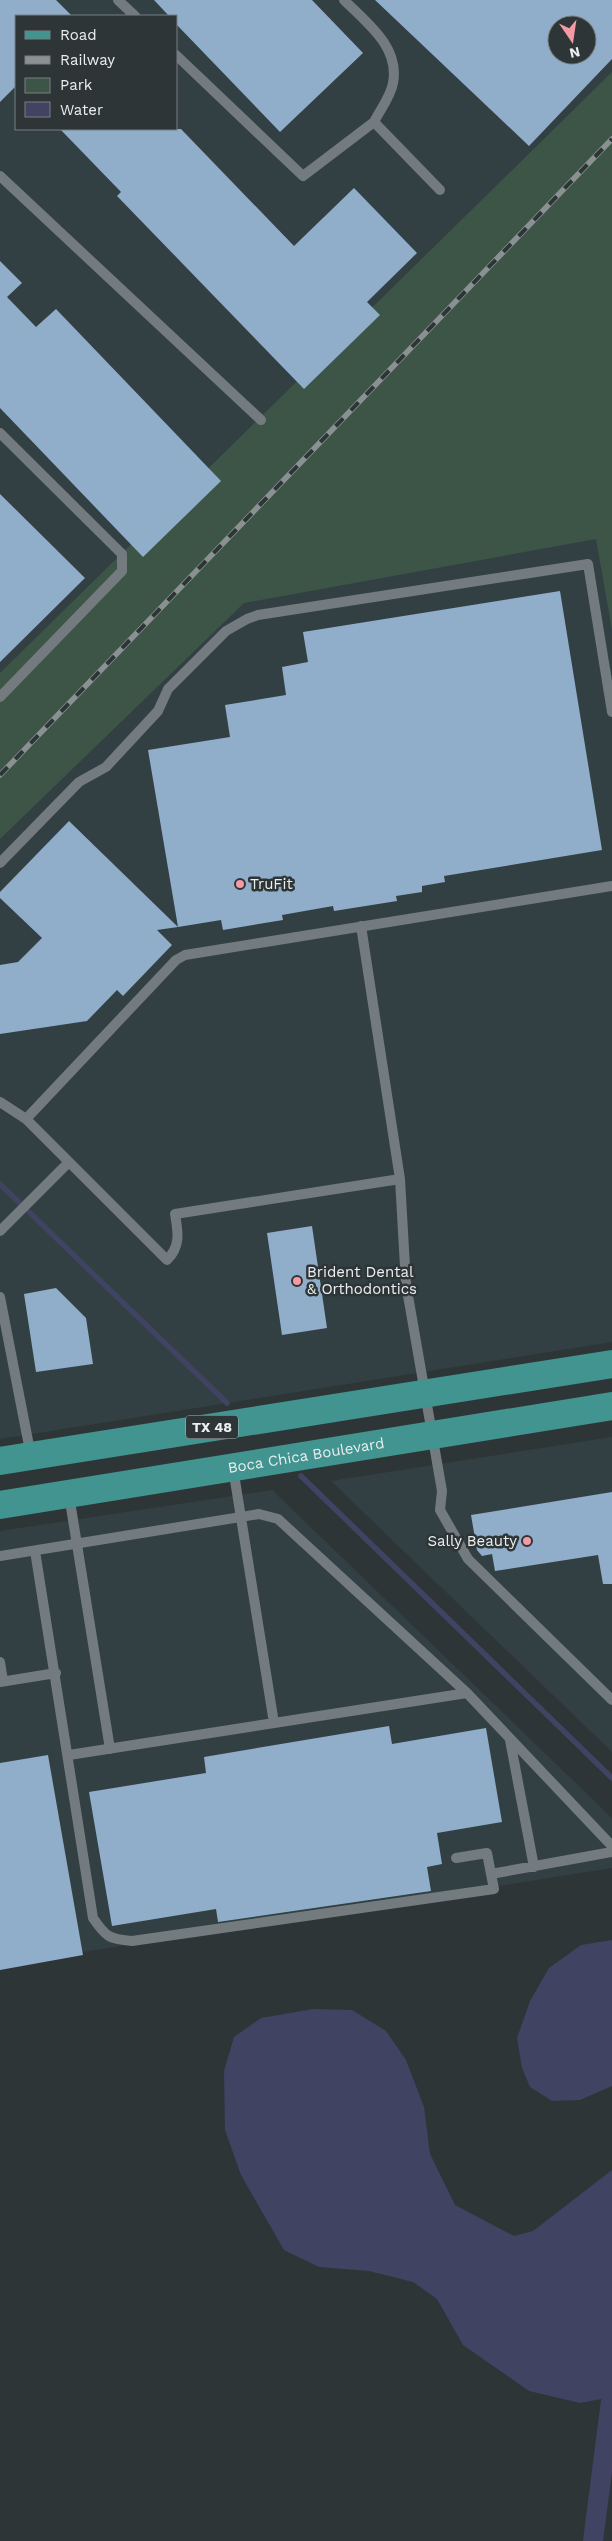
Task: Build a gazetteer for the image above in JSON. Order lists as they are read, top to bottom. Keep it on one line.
{"streets":{"main road":["TX 48","Boca Chica Boulevard"]},"places":["TruFit","Brident Dental & Orthodontics","Sally Beauty"],"legend":["Road","Railway","Park","Water"],"north":"bottom"}
